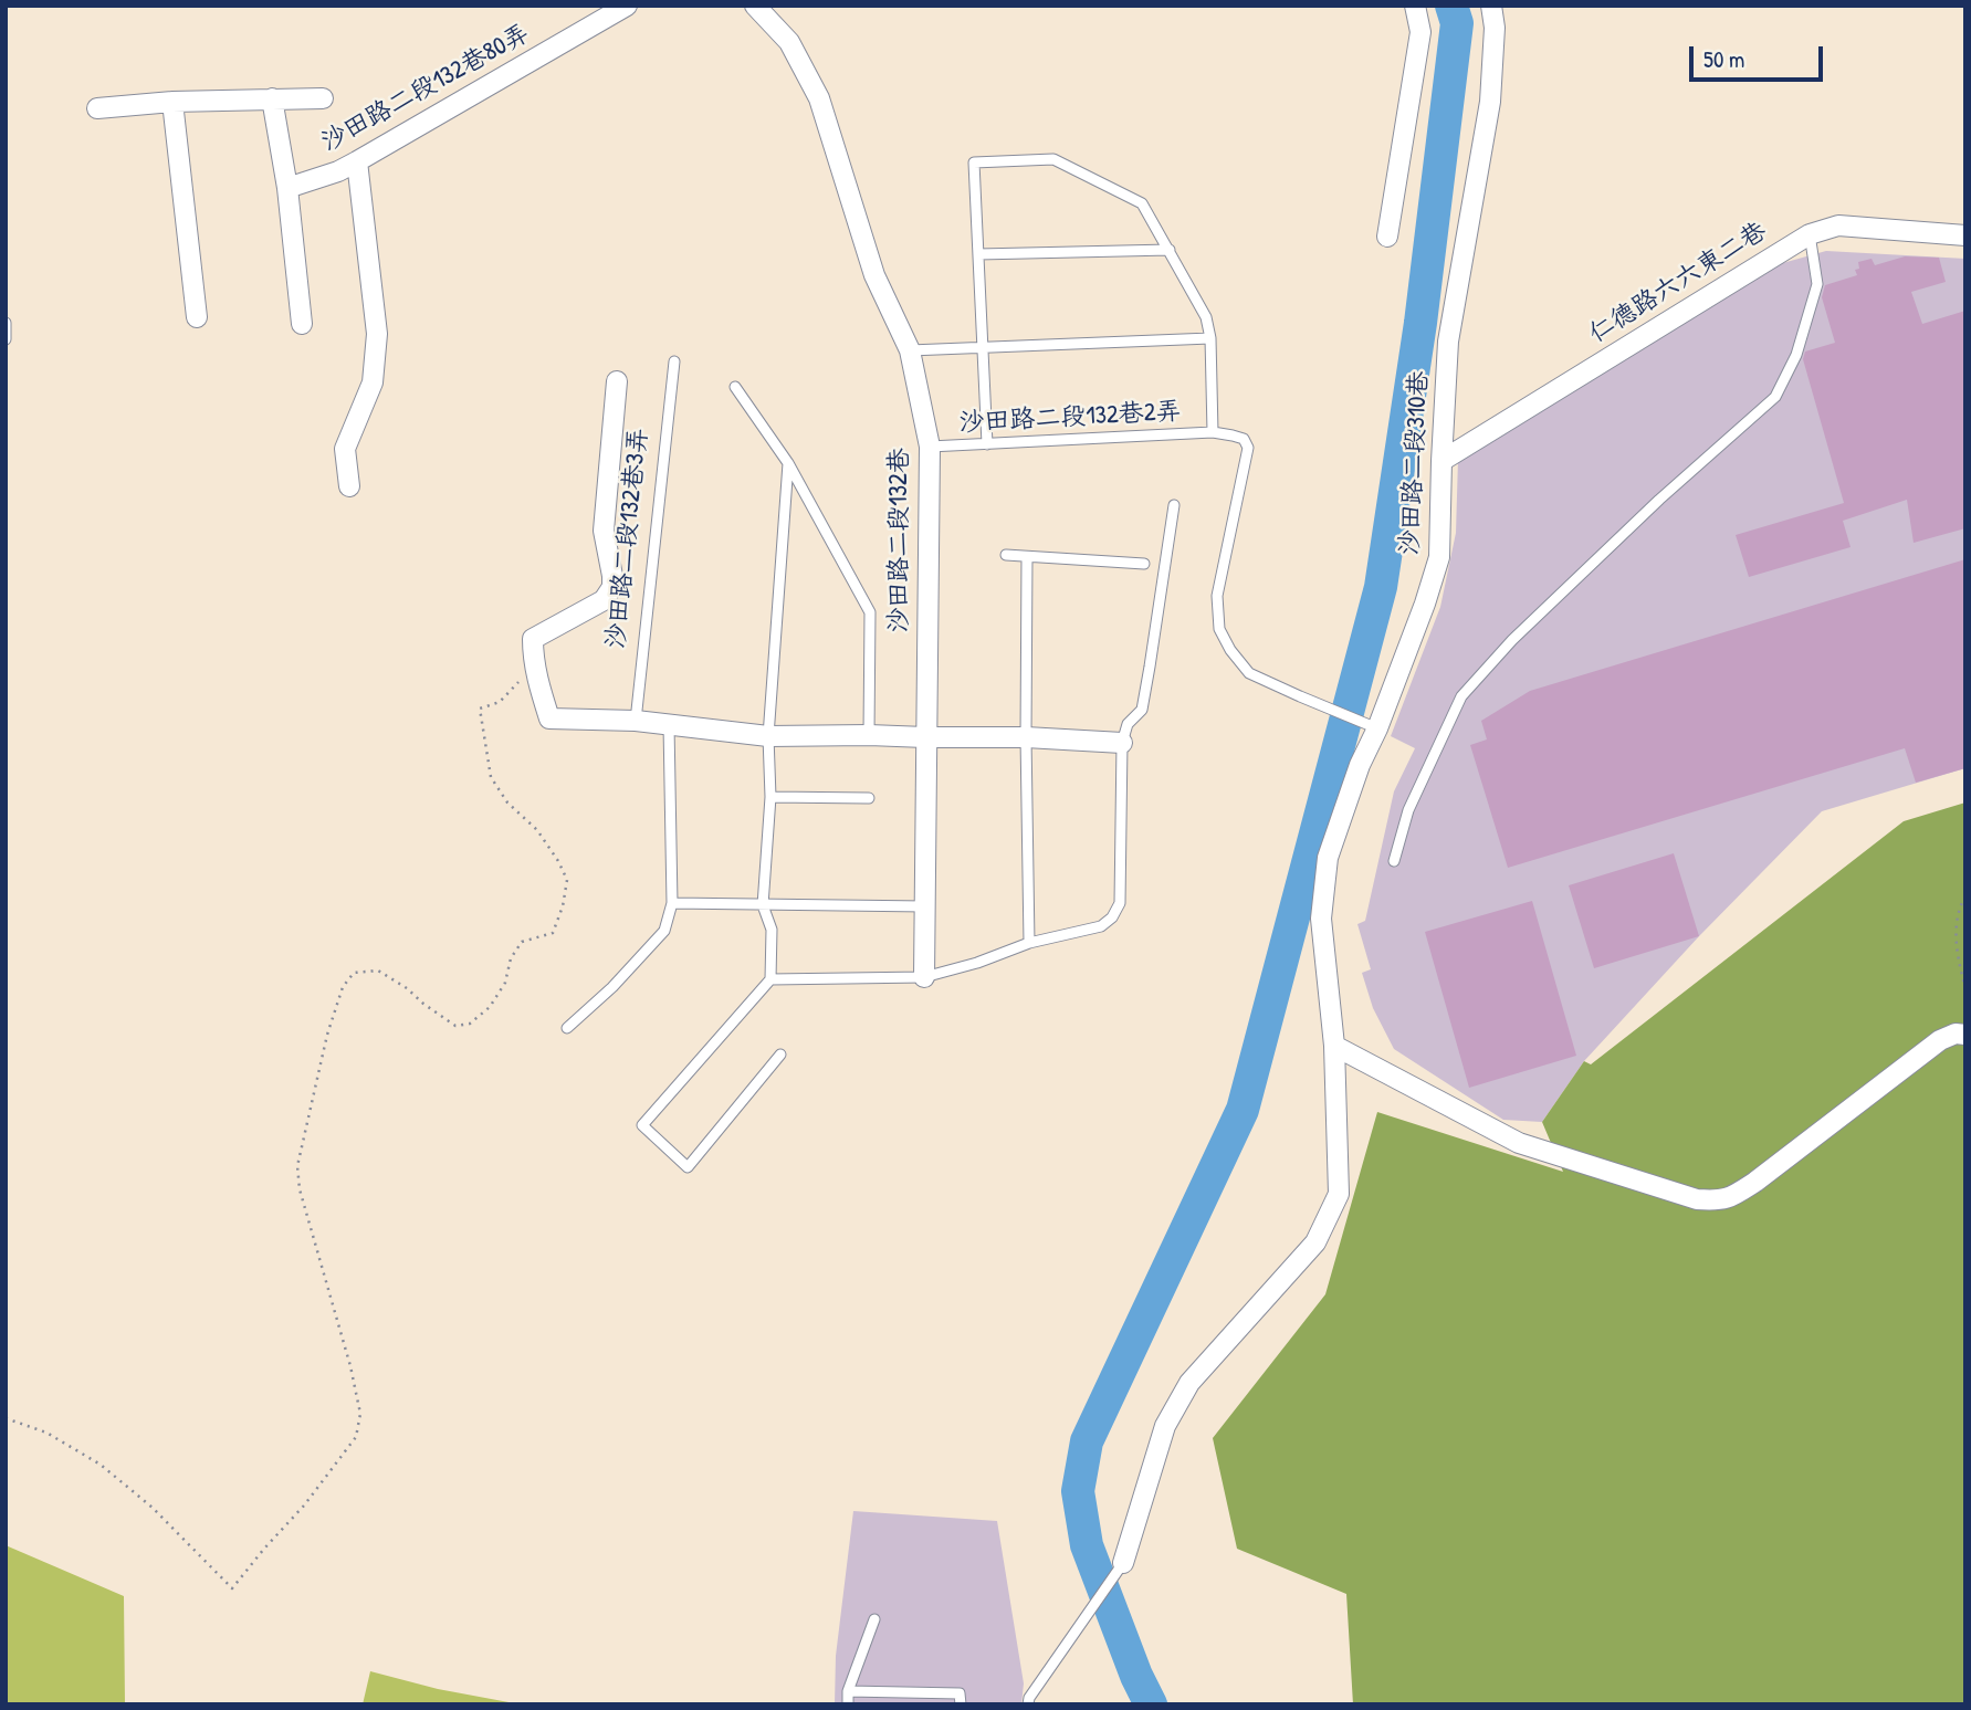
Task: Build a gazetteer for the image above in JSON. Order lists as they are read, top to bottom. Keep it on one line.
{"streets":{"street":["沙田路二段132巷80弄","仁德路六六東二巷","沙田路二段310巷","沙田路二段132巷"],"lane":["沙田路二段132巷2弄","沙田路二段132巷3弄"]},"crossings":[["仁德路六六東二巷","沙田路二段310巷"],["沙田路二段132巷2弄","沙田路二段132巷"]],"scale_bar":"50 m"}
